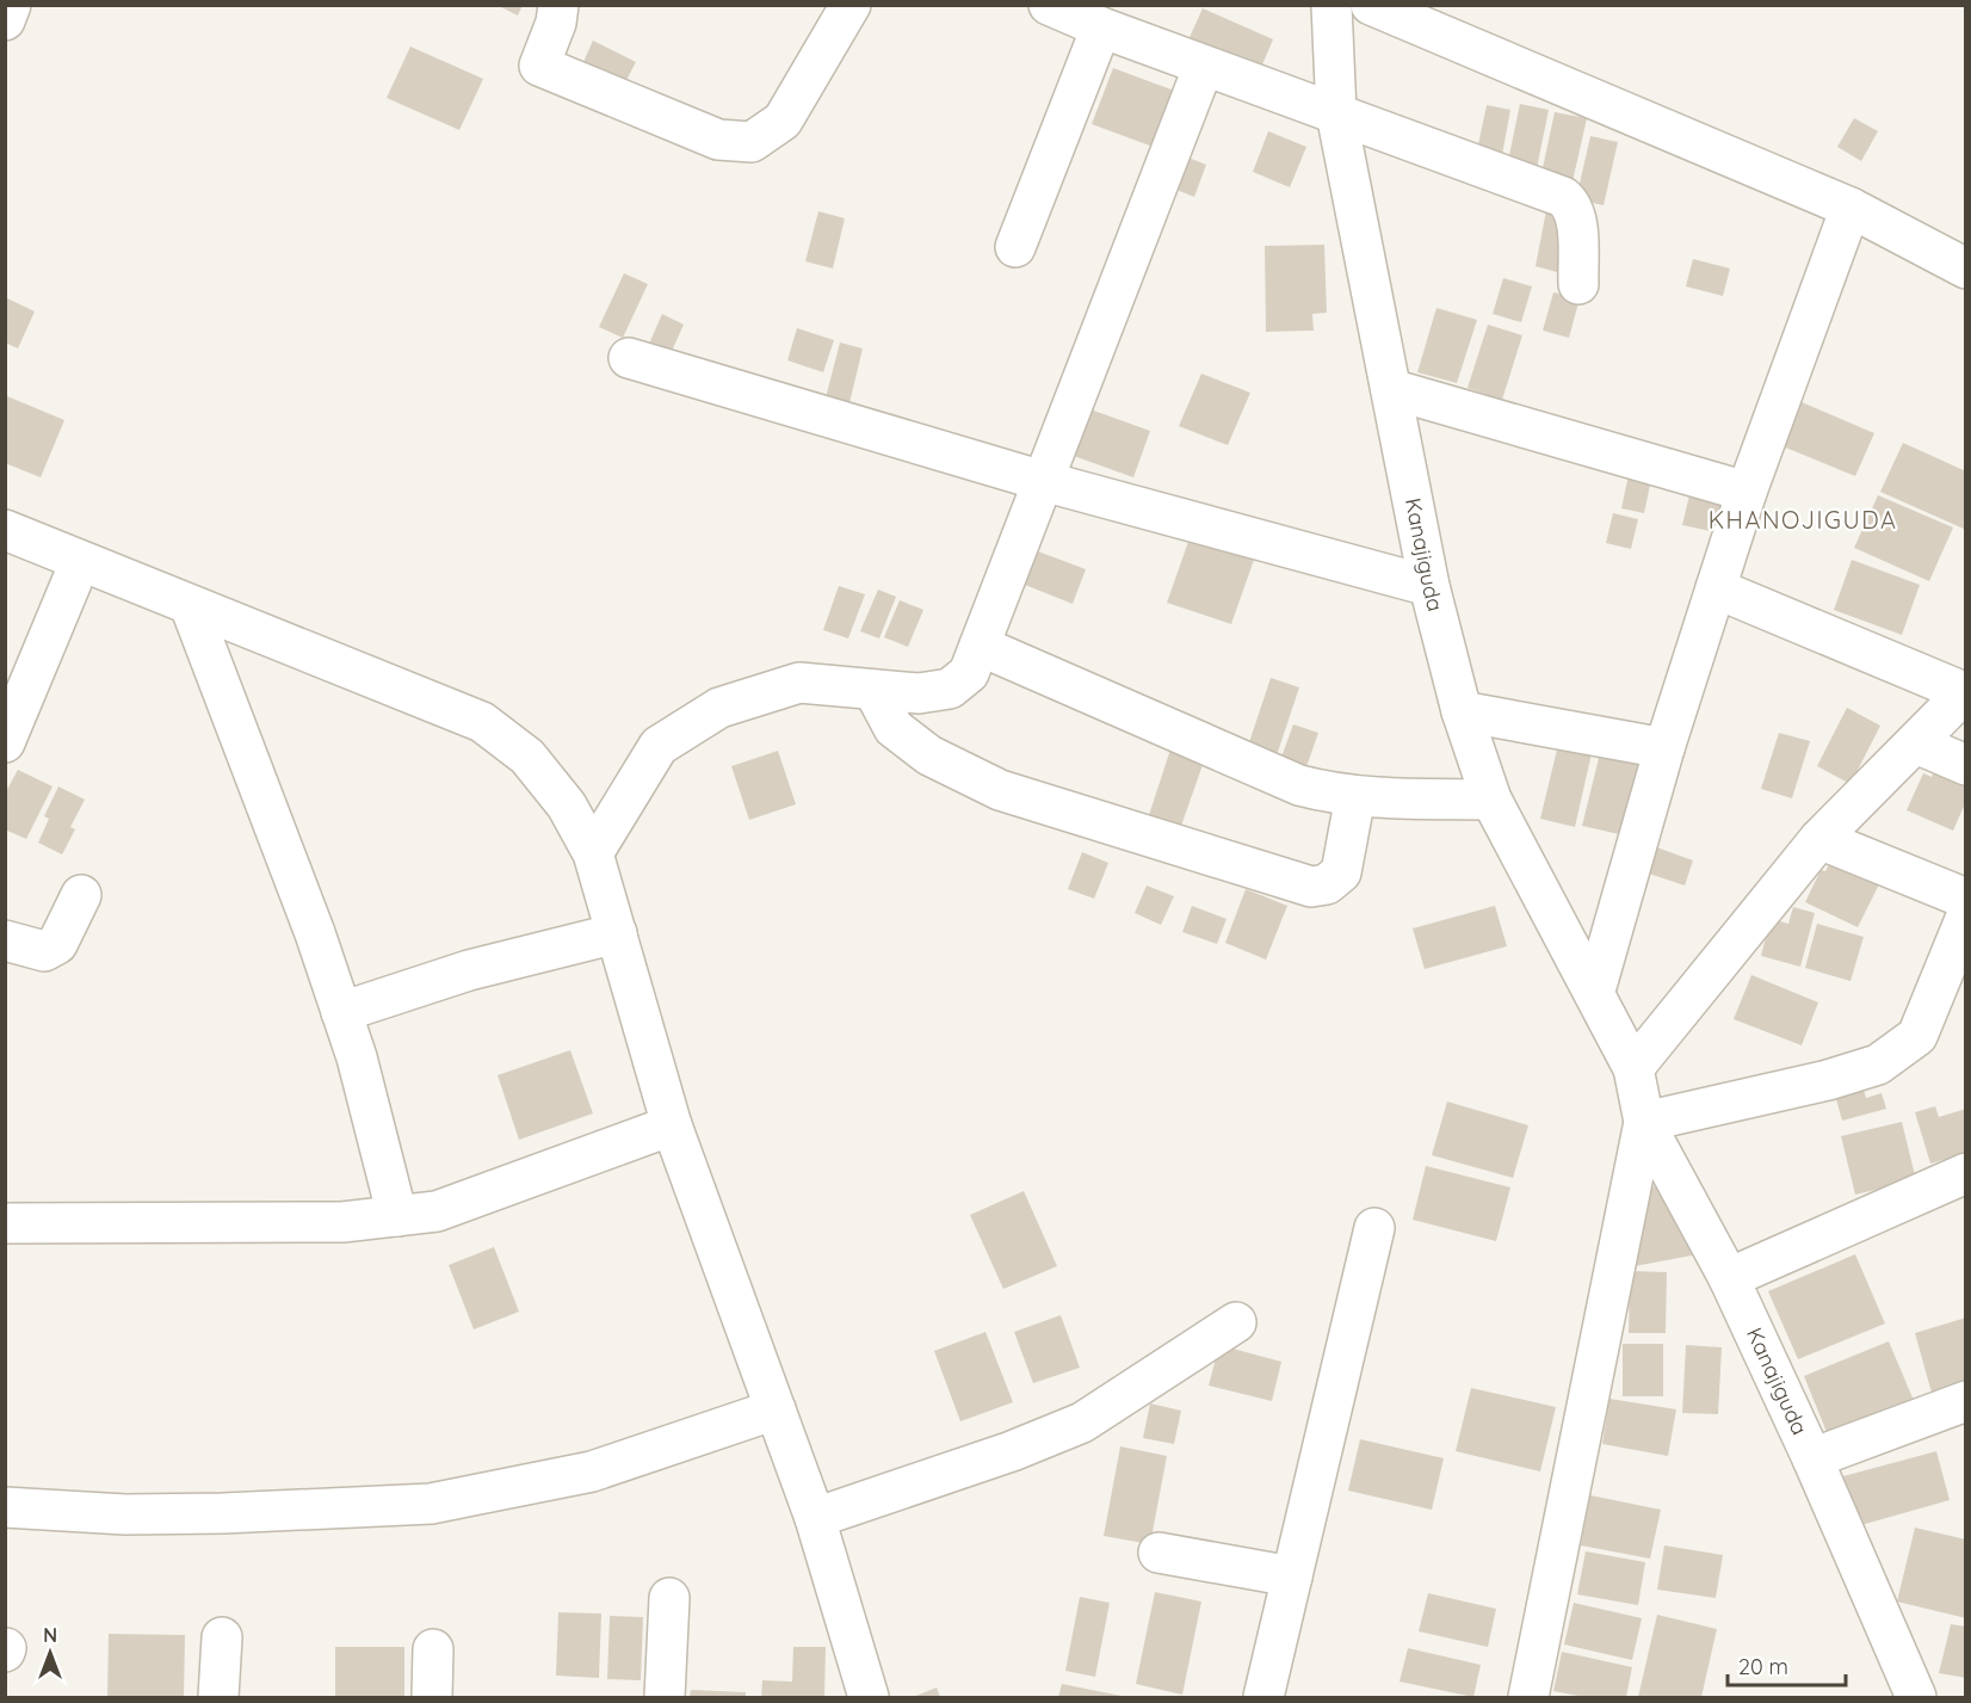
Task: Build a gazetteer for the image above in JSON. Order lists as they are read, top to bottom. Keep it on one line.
{"streets":{"street":["Kanajiguda"]},"districts":["KHANOJIGUDA"],"scale_bar":"20 m","north":"top"}
